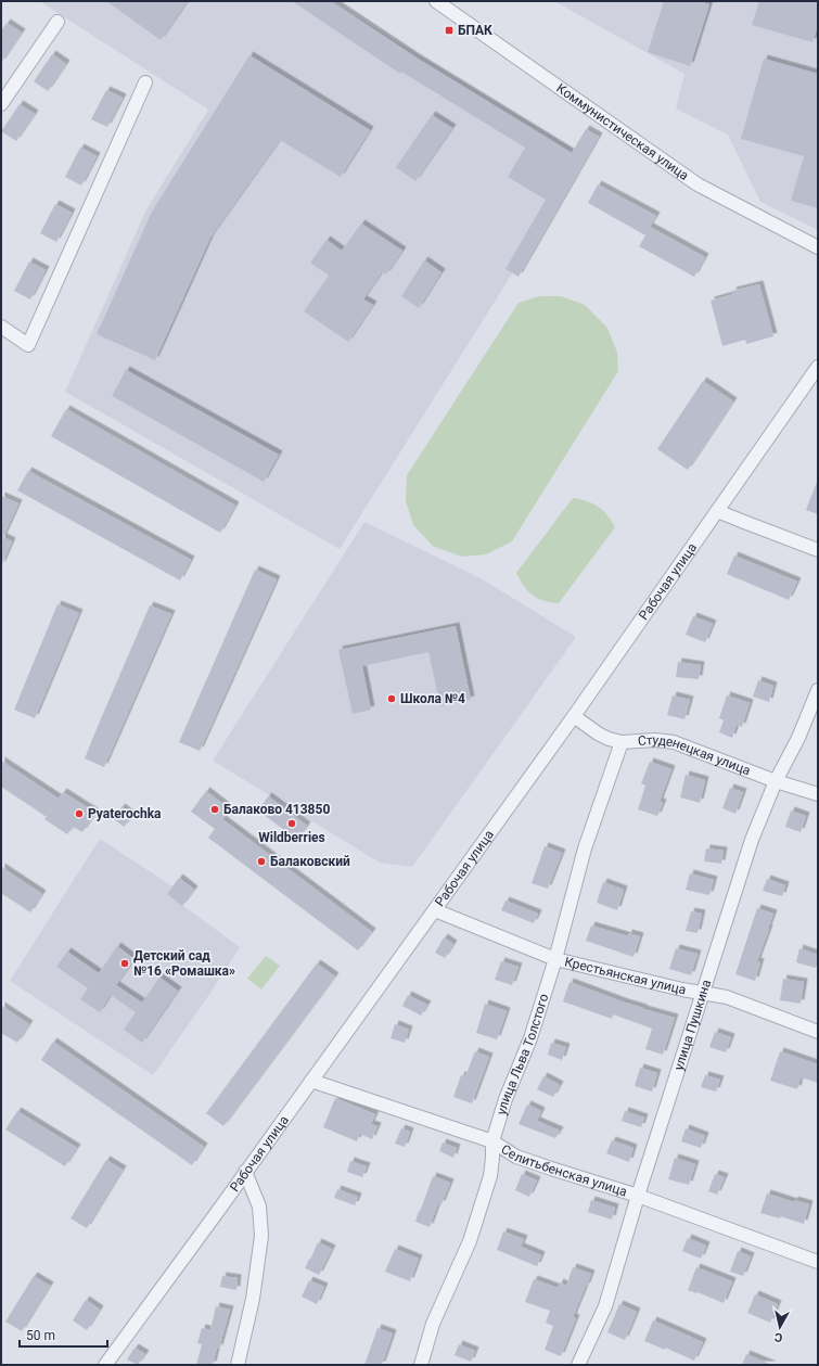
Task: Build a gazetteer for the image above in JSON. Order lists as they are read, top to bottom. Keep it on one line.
{"streets":{"street":["Коммунистическая улица","Рабочая улица","Студенецкая улица","Крестьянская улица","улица Пушкина","улица Льва Толстого","Селитьбенская улица"]},"crossings":[["Рабочая улица","Студенецкая улица"],["Рабочая улица","Крестьянская улица"],["Рабочая улица","Селитьбенская улица"],["Студенецкая улица","улица Пушкина"],["Студенецкая улица","улица Льва Толстого"],["Крестьянская улица","улица Пушкина"],["Крестьянская улица","улица Льва Толстого"],["улица Пушкина","Селитьбенская улица"],["улица Льва Толстого","Селитьбенская улица"]],"places":{"transit":["БПАК"],"other":["Школа №4","Балаково 413850","Pyaterochka","Wildberries","Балаковский","Детский сад №16 «Ромашка»"]},"scale_bar":"50 m","north":"bottom"}
